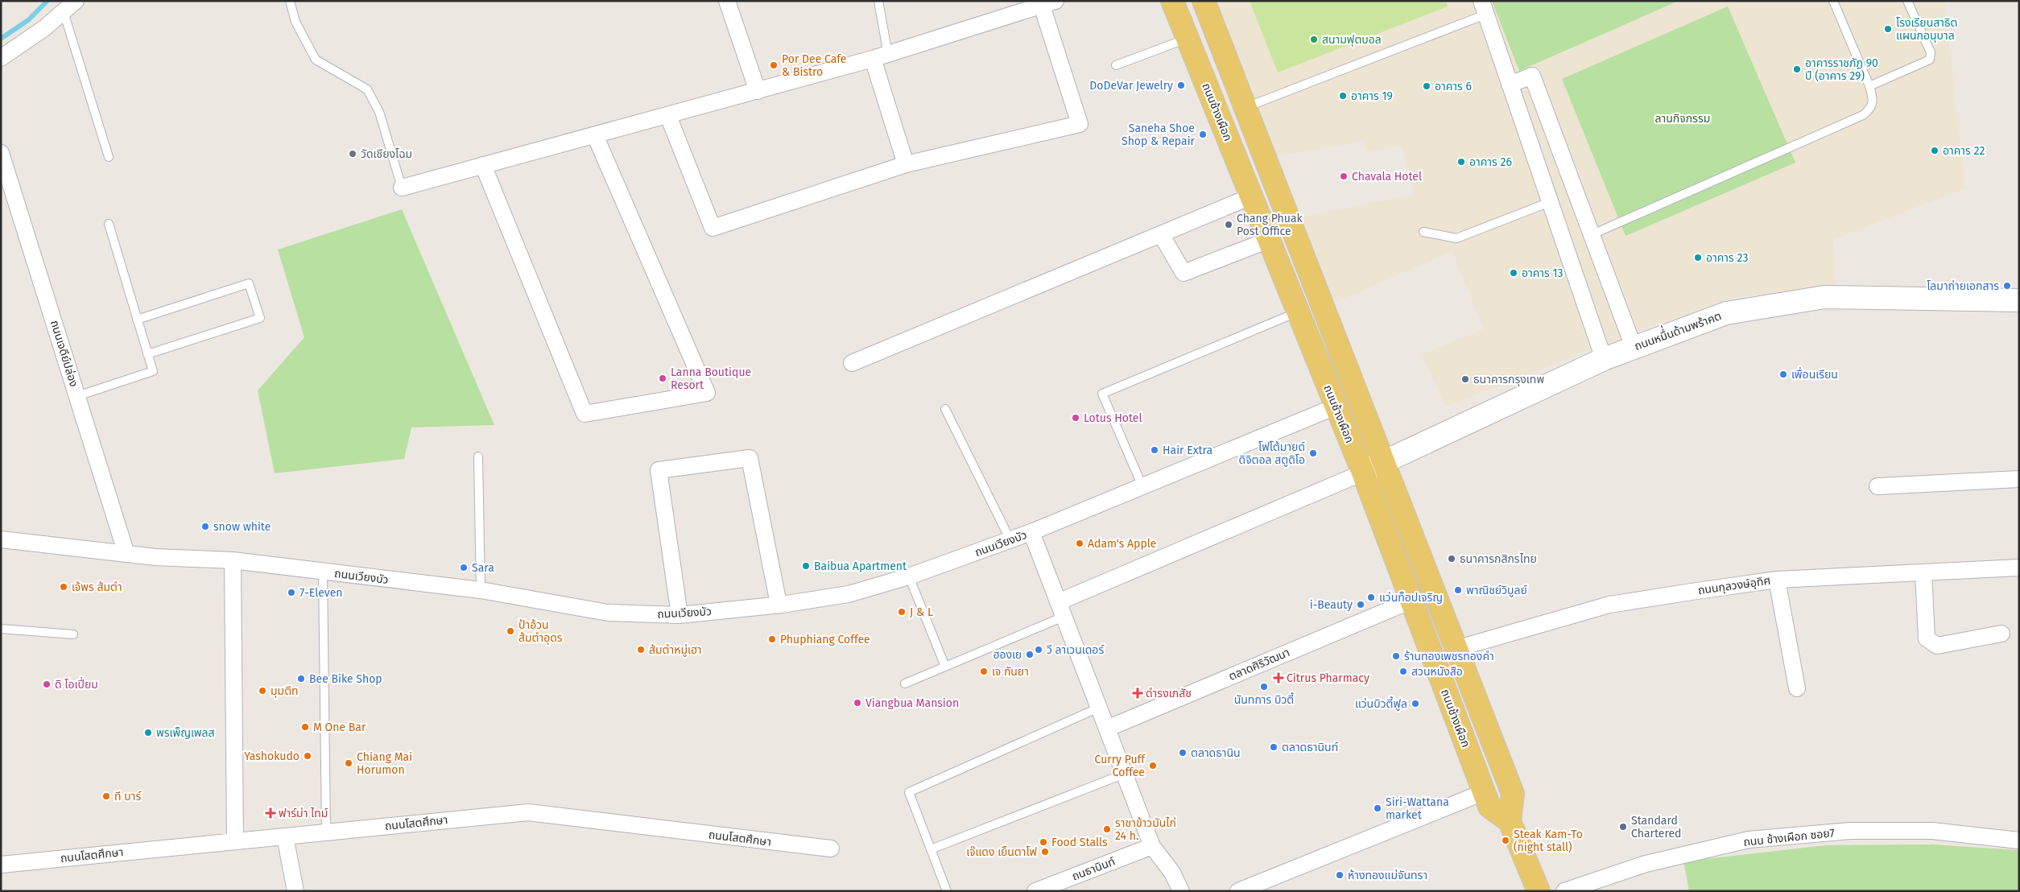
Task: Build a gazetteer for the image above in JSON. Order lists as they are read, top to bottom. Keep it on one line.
{"streets":{"main road":["ถนนช้างเผือก"],"street":["ถนนหมื่่นด้ามพร้าคต","ถนนเจดีย์ปล่อง","ถนนเวียงบัว","ถนนกุลวงษ์อุทิศ","ตลาดศิริวัฒนา","ถนนโสตศึกษา","ถนน ช้างเผือก ซอย7","ถนธานินท์"]},"crossings":[["ถนนช้างเผือก","ถนนหมื่่นด้ามพร้าคต"],["ถนนช้างเผือก","ถนนเวียงบัว"],["ถนนช้างเผือก","ตลาดศิริวัฒนา"],["ถนนเจดีย์ปล่อง","ถนนเวียงบัว"]],"parks":["ลานกิจกรรม"],"places":{"other":["โรงเรียนสาธิต แผนกอนุบาล","สนามฟุตบอล","Por Dee Cafe & Bistro","อาคารราชภัฏ 90 ปี (อาคาร 29)","DoDeVar Jewelry","อาคาร 6","อาคาร 19","Saneha Shoe Shop & Repair","อาคาร 22","วัดเชียงโฉม","อาคาร 26","Chavala Hotel","Chang Phuak Post Office","อาคาร 23","อาคาร 13","โลมาถ่ายเอกสาร","เพื่อนเรียน","Lanna Boutique Resort","ธนาคารกรุงเทพ","Lotus Hotel","Hair Extra","โฟโต้มายด์ ดิจิตอล สตูดิโอ","snow white","Adam's Apple","ธนาคารกสิกรไทย","Baibua Apartment","Sara","เจ้พร ส้มตำ","พาณิชย์วิบูลย์","7-Eleven","แว่นท็อปเจริญ","i-Beauty","J & L","ป้าอ้วน ส้มตำอุดร","Phuphiang Coffee","ส้มตำหมู่เฮา","วี ลาเวนเดอร์","ฮองเย","ร้านทองเพชรทองคำ","เจ กันยา","สวนหนังสือ","Bee Bike Shop","ดิ โอเปี่ยม","นันทการ บิวตี้","มุมตีท","Viangbua Mansion","แว่นบิวตี้ฟูล","M One Bar","พรเพ็ญเพลส","ตลาดธานินท์","ตลาดธานิน","Yashokudo","Chiang Mai Horumon","Curry Puff Coffee","ที บาร์","Siri-Wattana market","Standard Chartered","ราชาข้าวมันไก่ 24 h.","Steak Kam-To (night stall)","Food Stalls","เจ๊แดง เย็นตาโฟ","ห้างทองแม่จันทรา"],"health":["Citrus Pharmacy","ดำรงเภสัช","ฟาร์ม่า ไทม์"]}}
